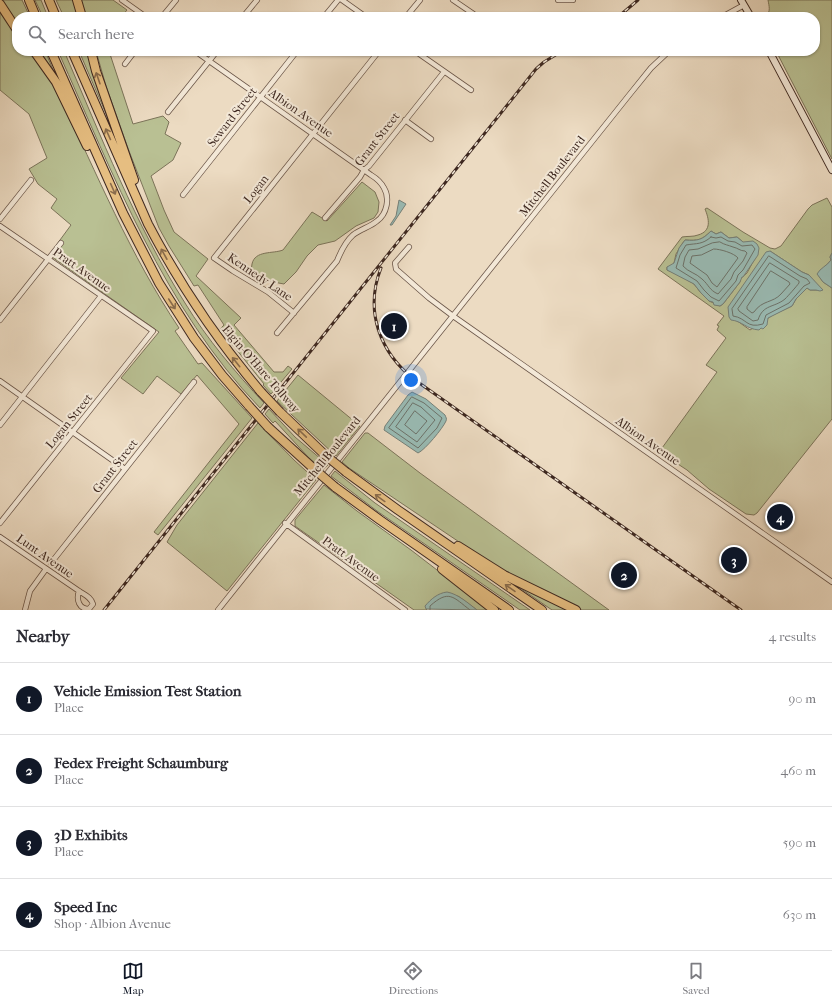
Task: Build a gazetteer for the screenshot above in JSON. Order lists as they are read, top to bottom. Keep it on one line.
{"streets":{"highway":["Elgin-O'Hare Tollway"],"street":["Albion Avenue","Seward Street","Grant Street","Mitchell Boulevard","Logan","Pratt Avenue","Kennedy Lane","Logan Street","Lunt Avenue"]},"crossings":[["Albion Avenue","Seward Street"],["Albion Avenue","Grant Street"],["Albion Avenue","Mitchell Boulevard"],["Albion Avenue","Logan"],["Albion Avenue","Kennedy Lane"],["Mitchell Boulevard","Pratt Avenue"],["Logan","Kennedy Lane"],["Pratt Avenue","Logan Street"]],"page":{"search":"Search here","pins":["1","4","3","2"],"heading":["Nearby","4 results"],"list":[{"mark":"1","name":"Vehicle Emission Test Station","note":"Place","value":"90 m"},{"mark":"2","name":"Fedex Freight Schaumburg","note":"Place","value":"460 m"},{"mark":"3","name":"3D Exhibits","note":"Place","value":"590 m"},{"mark":"4","name":"Speed Inc","note":"Shop · Albion Avenue","value":"630 m"}],"nav":["Map","Directions","Saved"]}}
